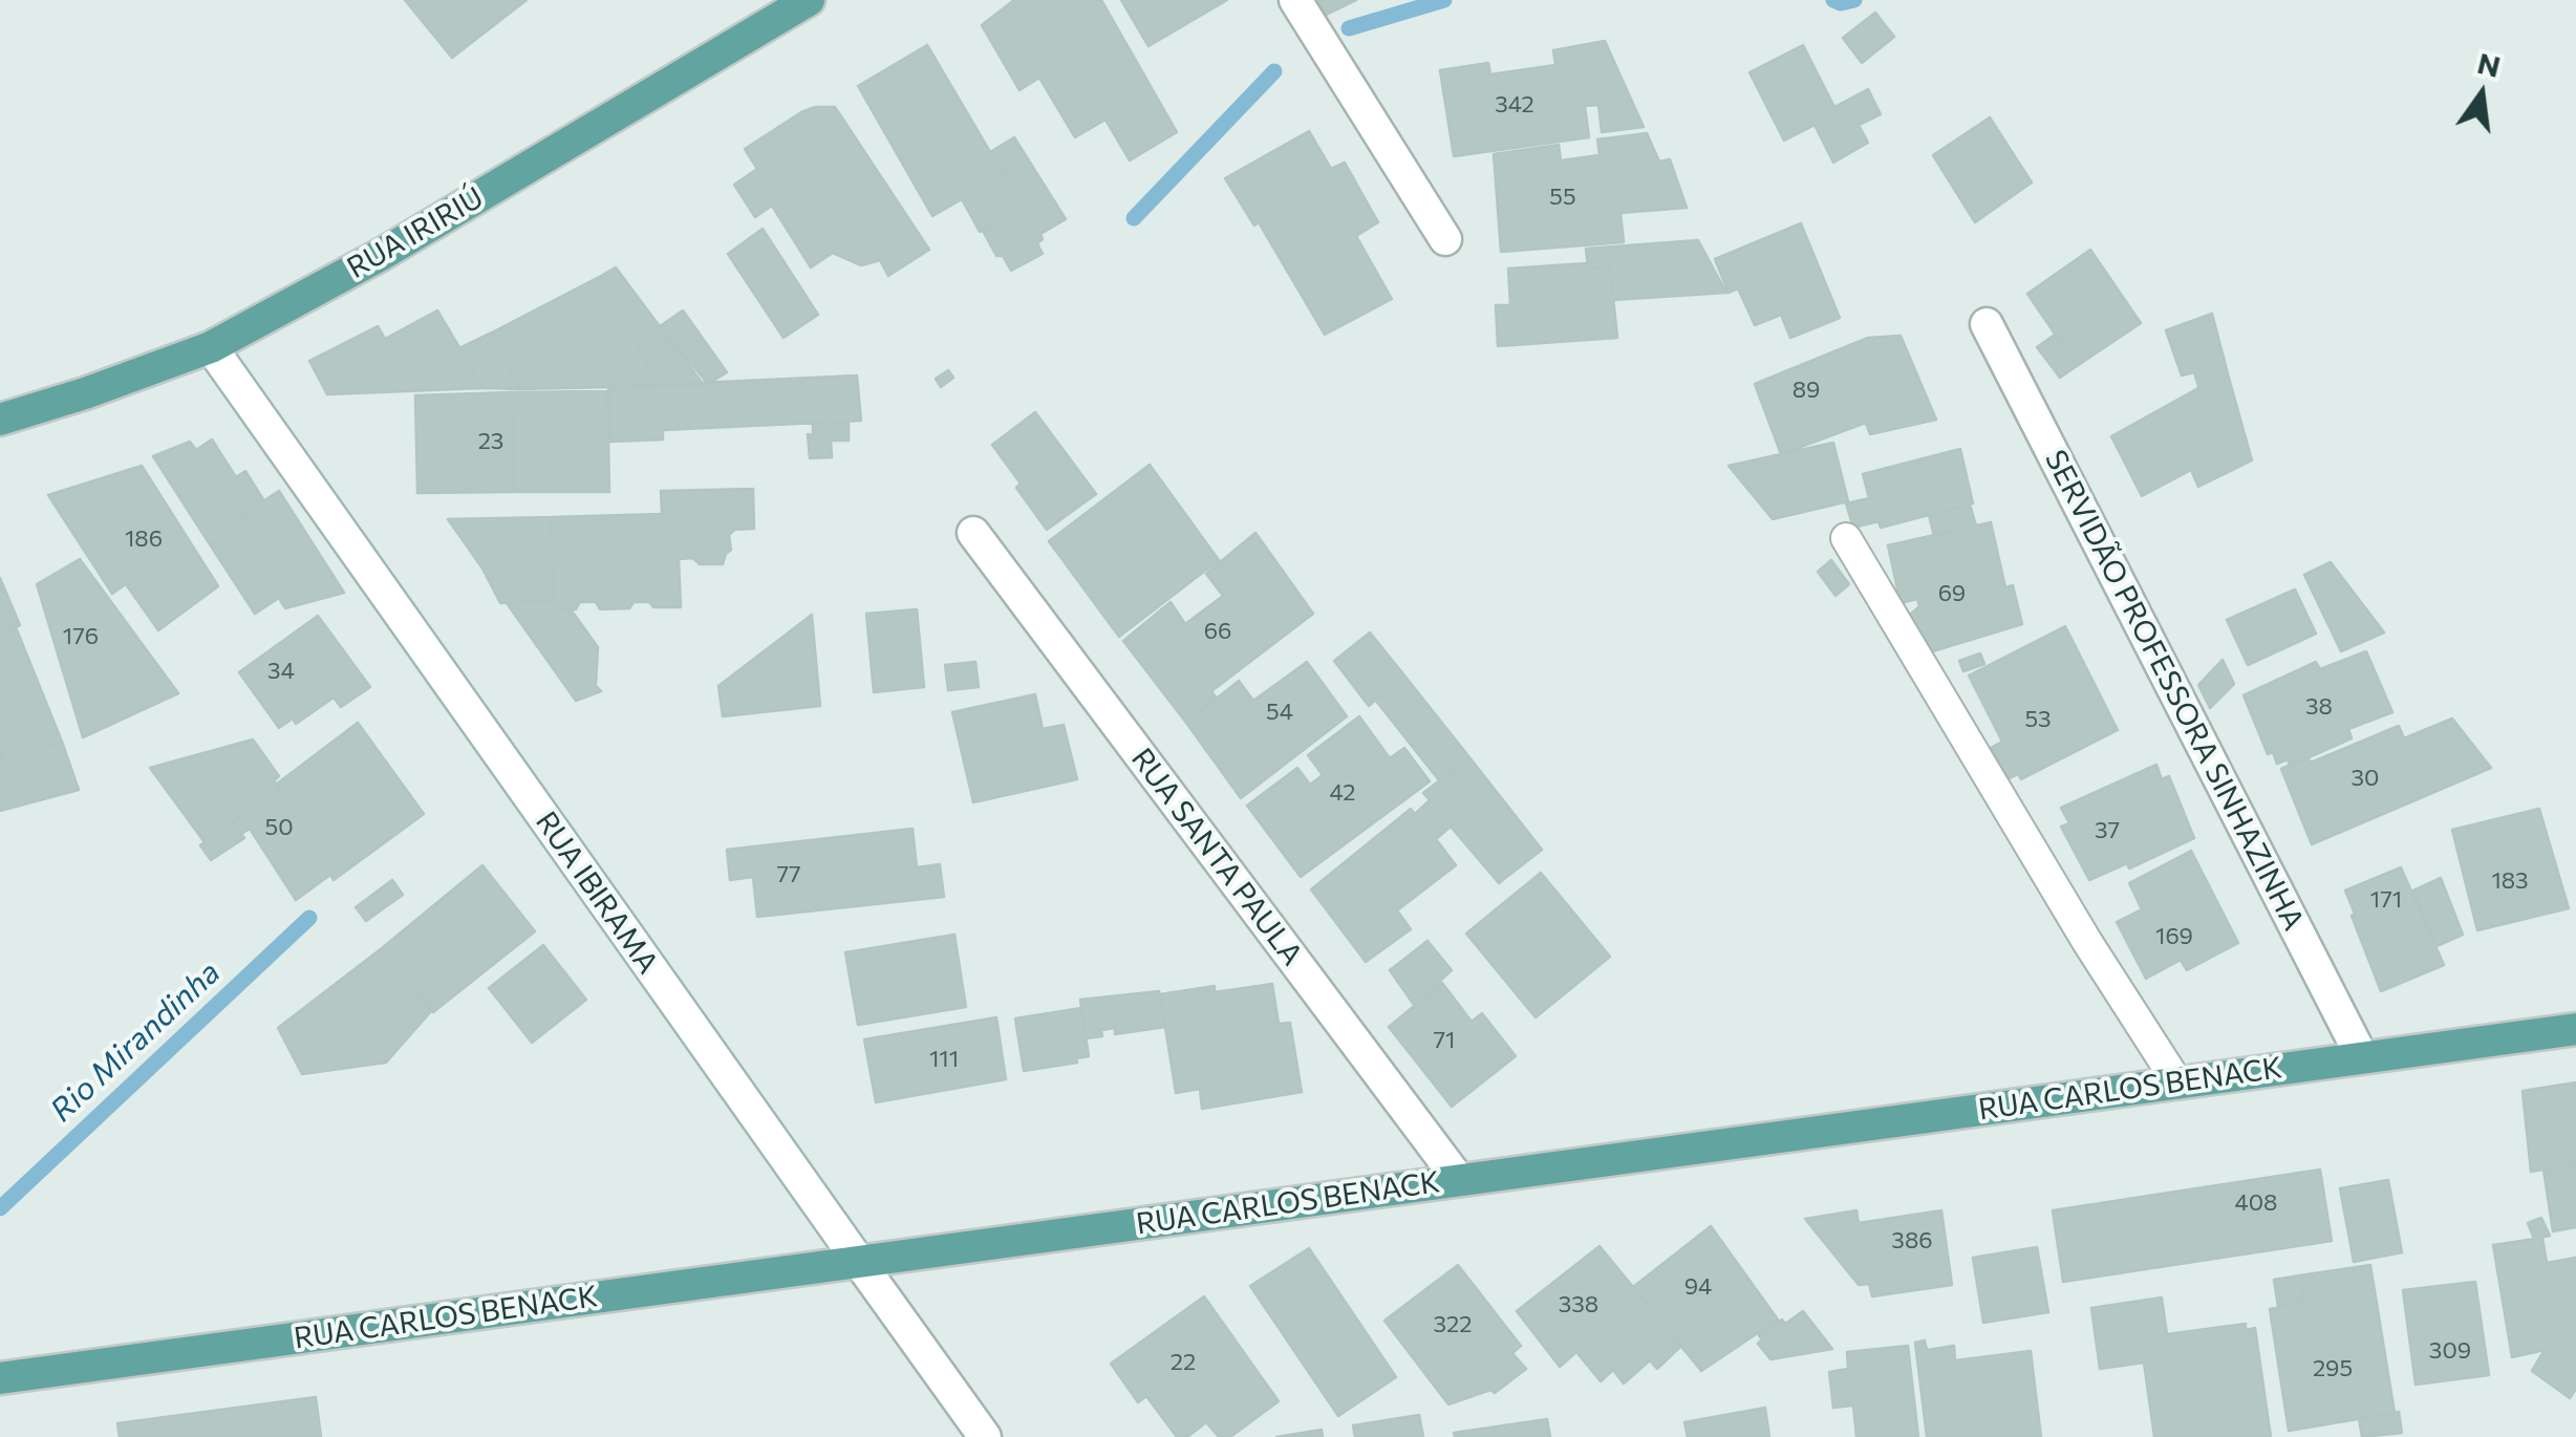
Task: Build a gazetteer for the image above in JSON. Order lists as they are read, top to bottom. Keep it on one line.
{"streets":{"main road":["RUA IRIRIÚ","RUA CARLOS BENACK"],"street":["SERVIDÃO PROFESSORA SINHAZINHA","RUA SANTA PAULA","RUA IBIRAMA"]},"crossings":[["RUA IRIRIÚ","RUA IBIRAMA"],["SERVIDÃO PROFESSORA SINHAZINHA","RUA CARLOS BENACK"],["RUA SANTA PAULA","RUA CARLOS BENACK"],["RUA IBIRAMA","RUA CARLOS BENACK"]],"water":["Rio Mirandinha"],"house_numbers":["342","55","89","23","186","69","66","176","34","38","54","53","30","42","50","37","77","183","171","169","71","111","408","386","94","338","322","309","22","295"],"north":"top"}
